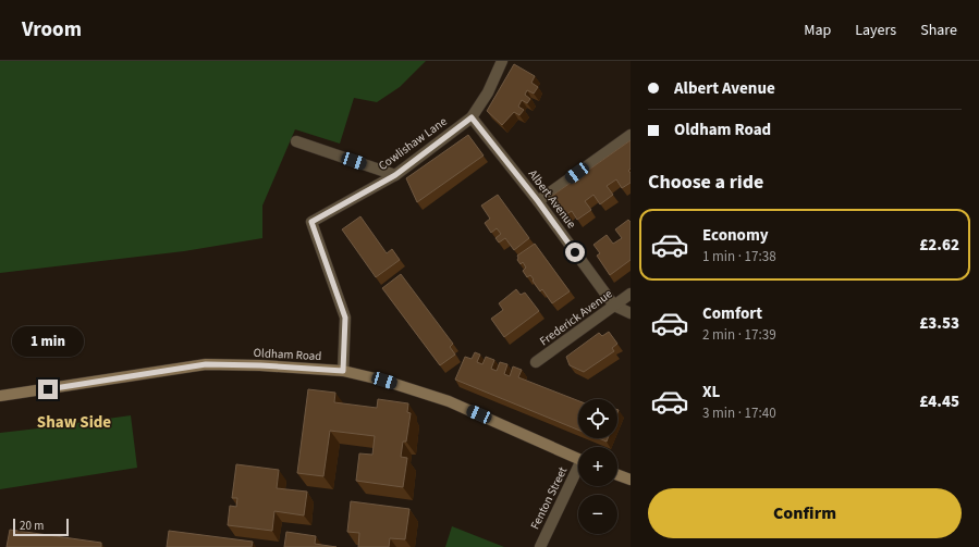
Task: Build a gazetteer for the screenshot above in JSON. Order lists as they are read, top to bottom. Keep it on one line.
{"streets":{"main road":["Oldham Road"],"street":["Cowlishaw Lane","Albert Avenue","Frederick Avenue","Fenton Street"]},"crossings":[["Cowlishaw Lane","Albert Avenue"],["Cowlishaw Lane","Oldham Road"],["Albert Avenue","Frederick Avenue"]],"districts":["Shaw Side"],"scale_bar":"20 m","page":{"header":"Vroom","nav":["Map","Layers","Share"],"banner":["Albert Avenue","Oldham Road"],"heading":"Choose a ride","list":[{"name":"Economy","note":"1 min · 17:38","value":"£2.62"},{"name":"Comfort","note":"2 min · 17:39","value":"£3.53"},{"name":"XL","note":"3 min · 17:40","value":"£4.45"}],"bubble":"1 min","map_buttons":["+","−"],"buttons":"Confirm","scale":"20 m"}}
